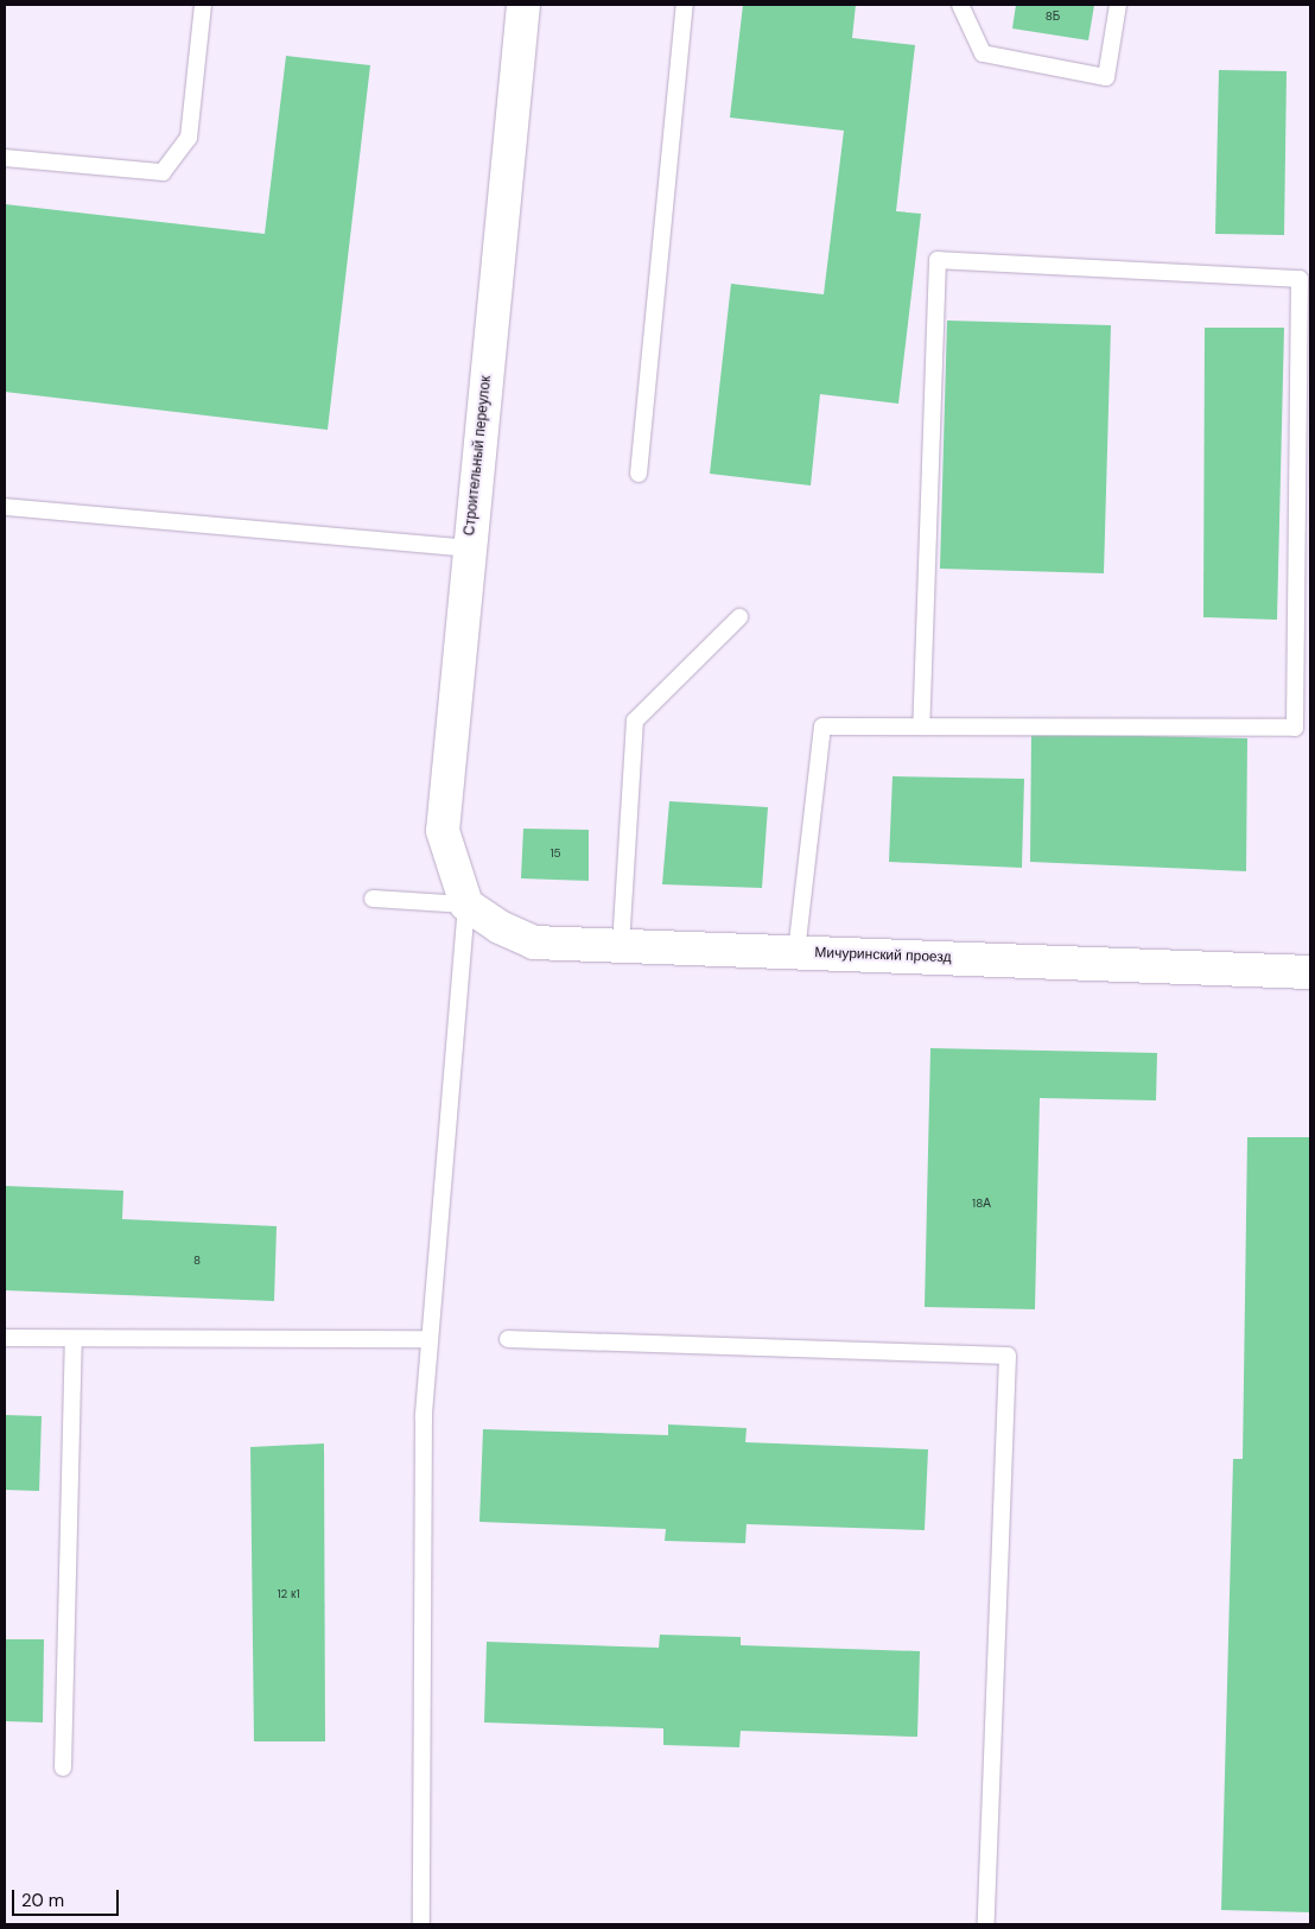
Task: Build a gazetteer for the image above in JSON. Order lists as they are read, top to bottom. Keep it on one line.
{"streets":{"street":["Строительный переулок","Мичуринский проезд"]},"crossings":[["Строительный переулок","Мичуринский проезд"]],"house_numbers":["8Б","15","18А","8","12 к1"],"scale_bar":"20 m"}
